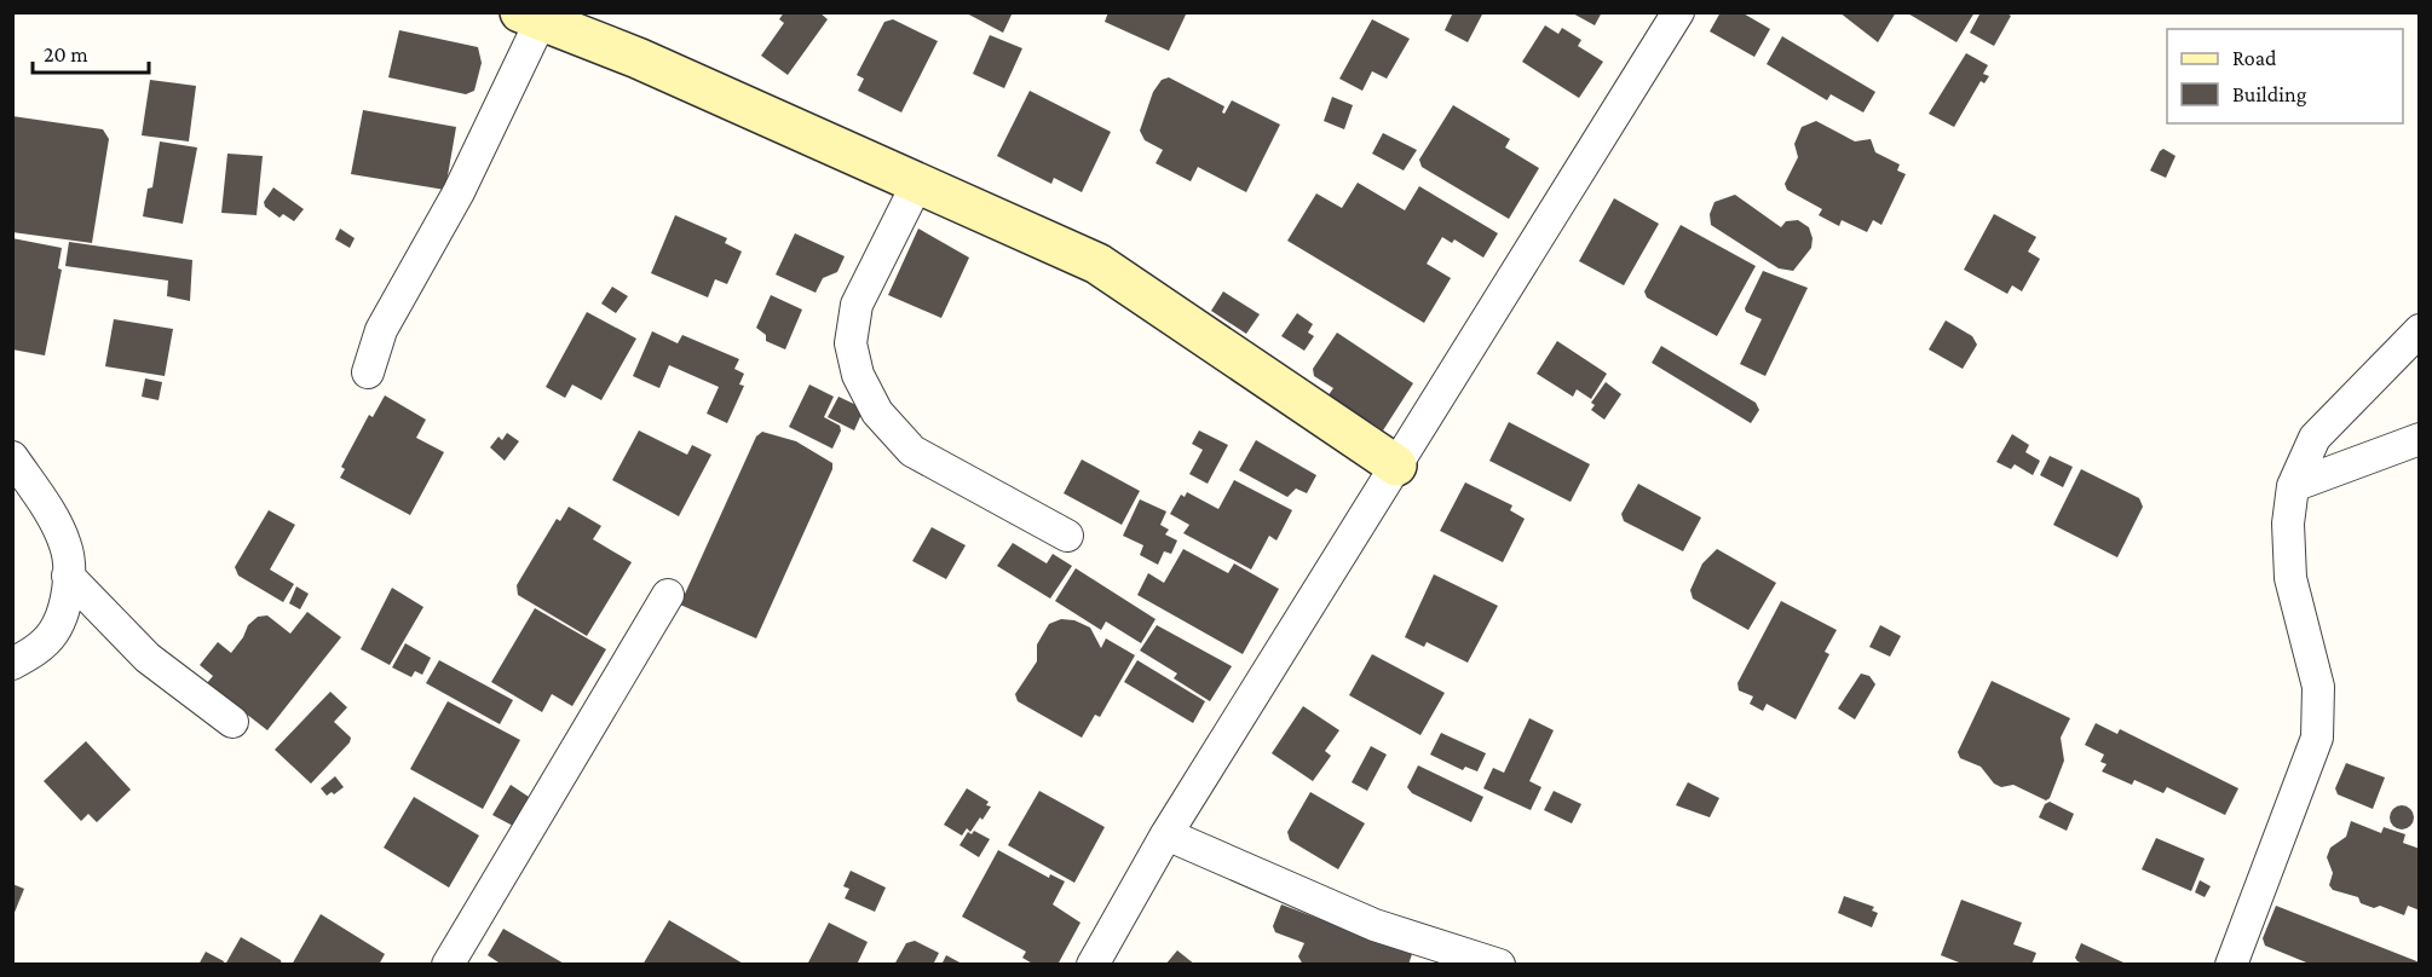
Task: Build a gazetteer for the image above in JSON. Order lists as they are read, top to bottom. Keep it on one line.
{"legend":["Road","Building"],"scale_bar":"20 m"}
